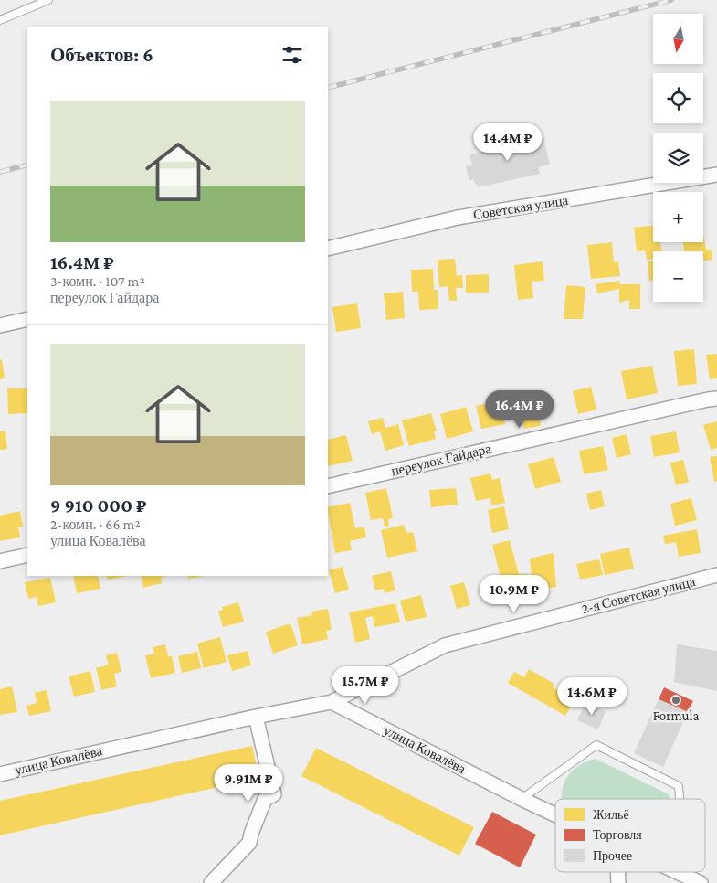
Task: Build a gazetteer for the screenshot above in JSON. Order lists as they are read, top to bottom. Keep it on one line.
{"streets":{"street":["Советская улица","переулок Гайдара","2-я Советская улица","улица Ковалёва"]},"crossings":[["2-я Советская улица","улица Ковалёва"]],"places":["Formula"],"legend":["Жильё","Торговля","Прочее"],"north":"bottom","page":{"map_buttons":["+","−"],"heading":"Объектов: 6","list":[{"name":"16.4M ₽","note":"3-комн. · 107 m² · переулок Гайдара"},{"name":"9 910 000 ₽","note":"2-комн. · 66 m² · улица Ковалёва"}],"price":["14.4M ₽","16.4M ₽","10.9M ₽","15.7M ₽","14.6M ₽","9.91M ₽"]}}
